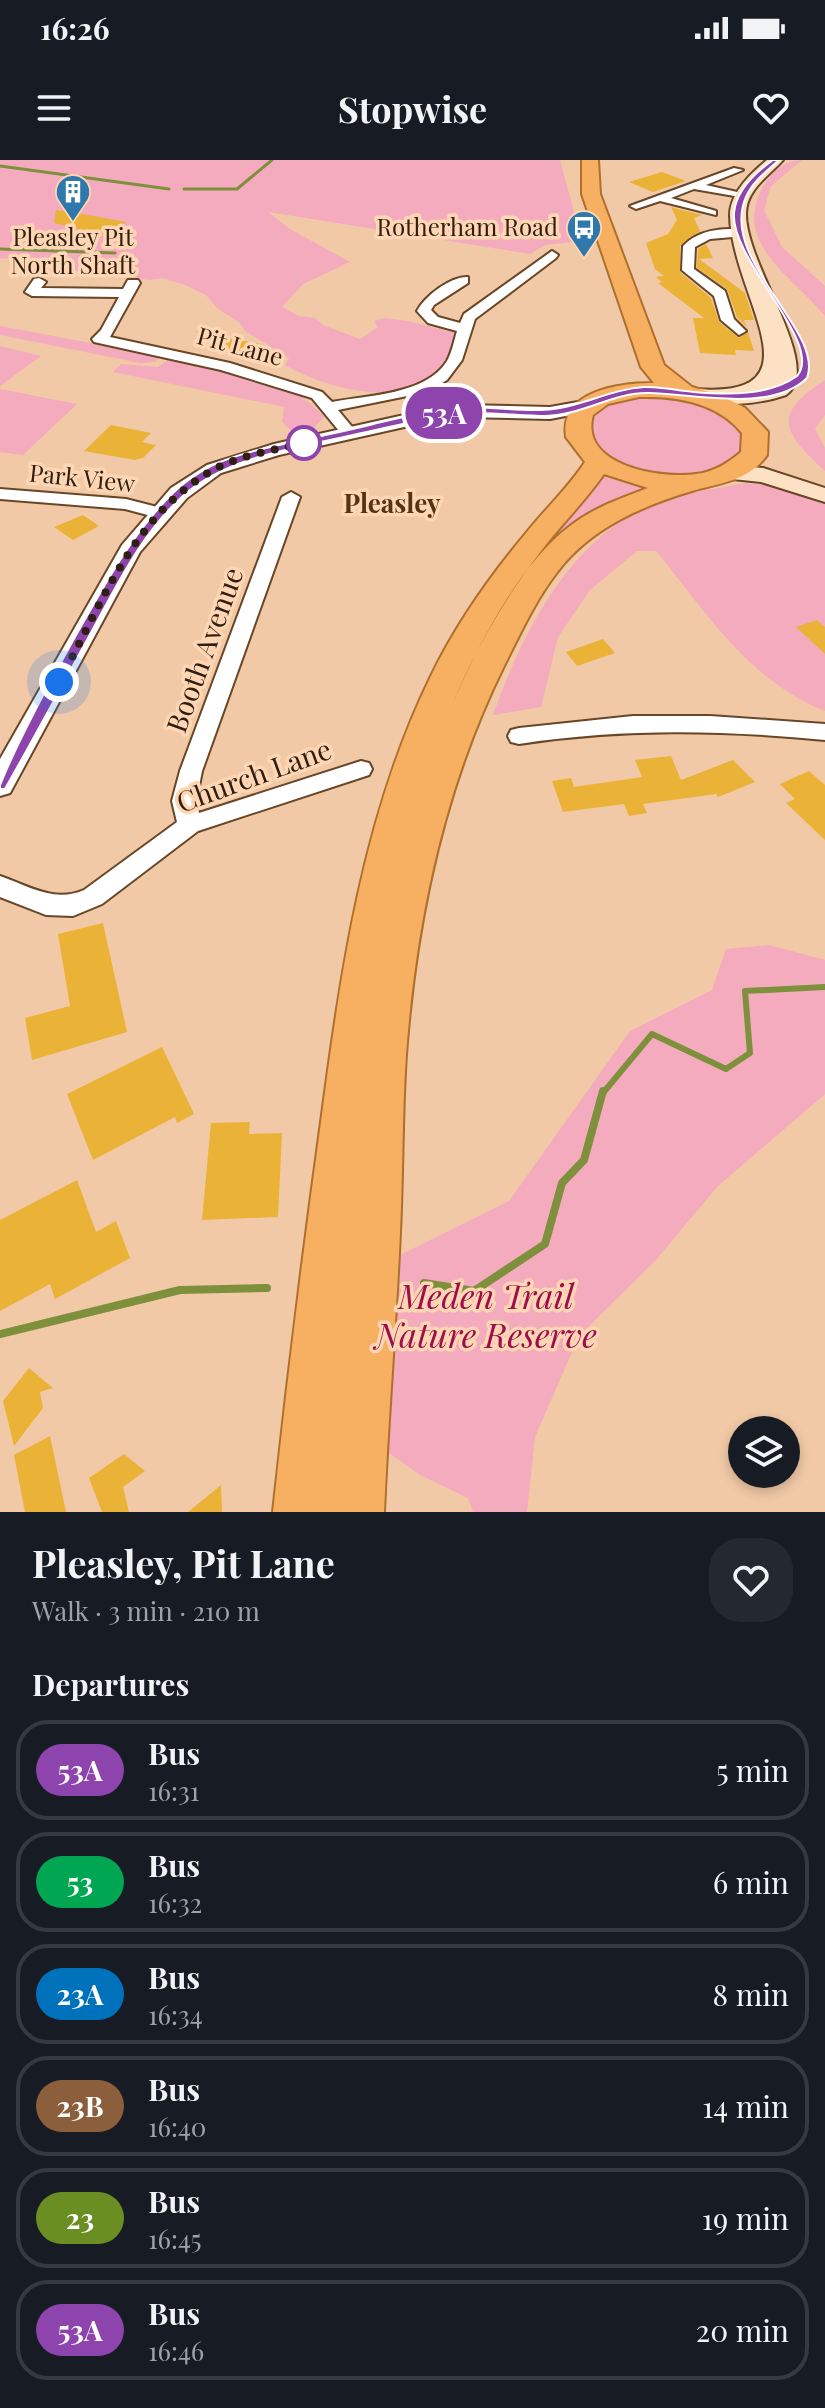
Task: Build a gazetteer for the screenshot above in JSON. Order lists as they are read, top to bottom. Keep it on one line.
{"streets":{"street":["Pit Lane","Park View","Booth Avenue","Church Lane"]},"crossings":[["Booth Avenue","Church Lane"]],"districts":["Pleasley"],"parks":["Meden Trail Nature Reserve"],"places":{"building":["Pleasley Pit North Shaft"],"bus stop":["Rotherham Road"]},"lines":["bus line 53A"],"page":{"status":"16:26","header":"Stopwise","on_map":"53A","heading":[["Pleasley, Pit Lane","Walk · 3 min · 210 m"],"Departures"],"list":[{"mark":"53A","name":"Bus","note":"16:31","value":"5 min"},{"mark":"53","name":"Bus","note":"16:32","value":"6 min"},{"mark":"23A","name":"Bus","note":"16:34","value":"8 min"},{"mark":"23B","name":"Bus","note":"16:40","value":"14 min"},{"mark":"23","name":"Bus","note":"16:45","value":"19 min"},{"mark":"53A","name":"Bus","note":"16:46","value":"20 min"}]}}
